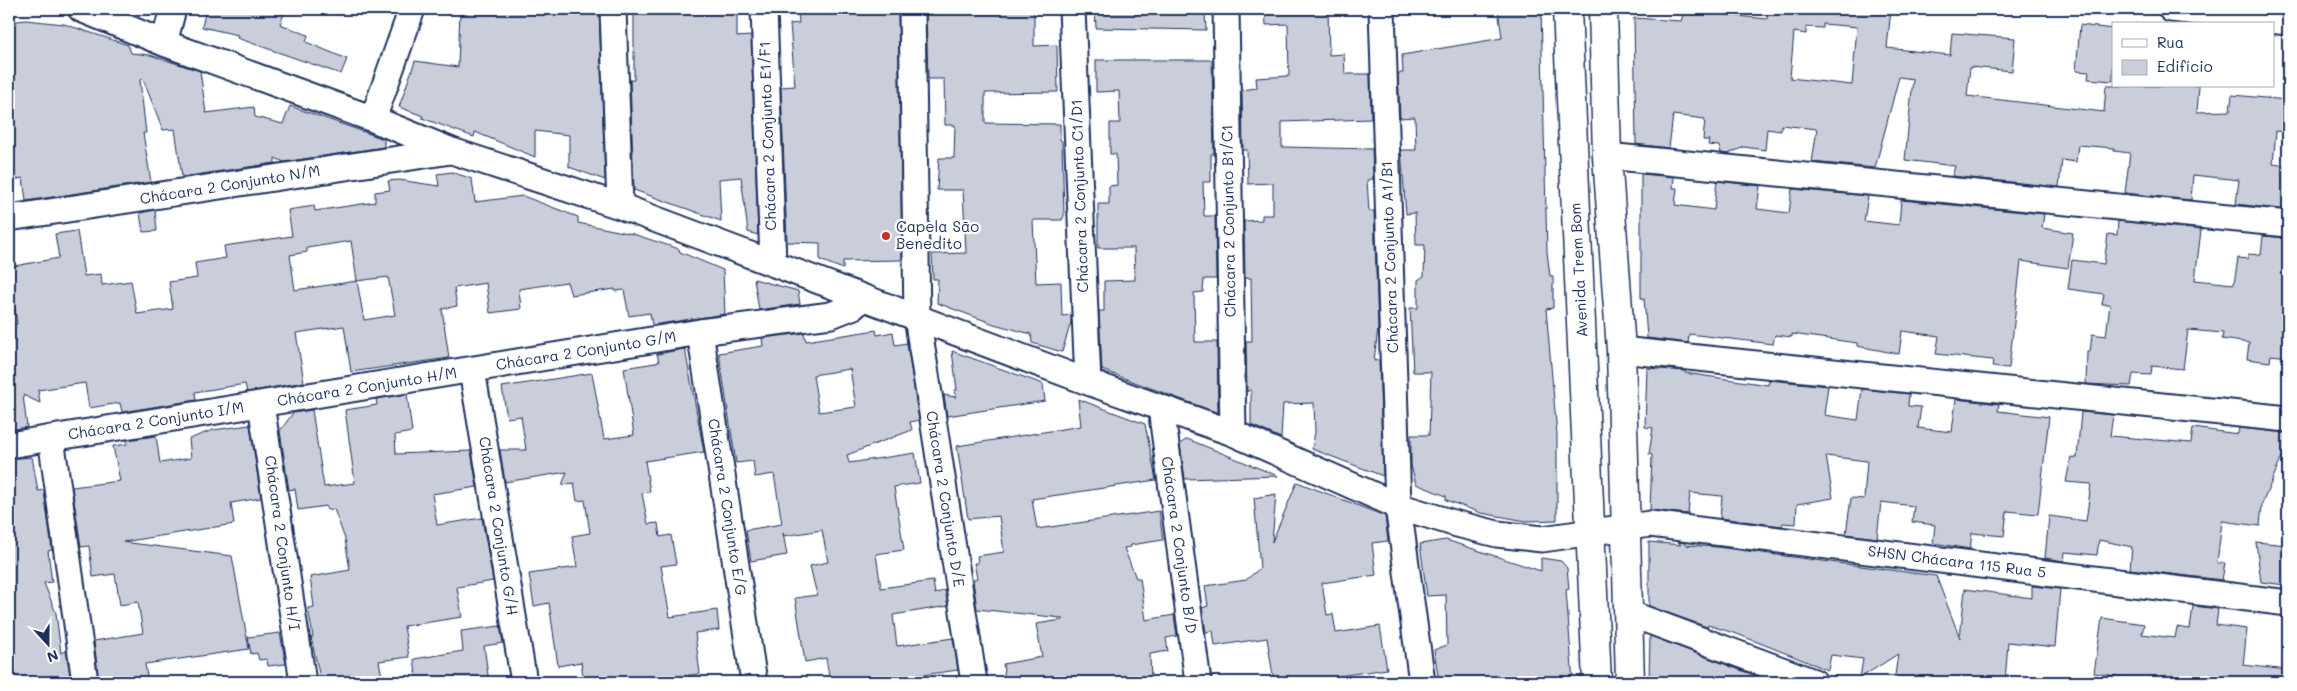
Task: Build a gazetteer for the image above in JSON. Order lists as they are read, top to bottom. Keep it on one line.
{"streets":{"street":["Chácara 2 Conjunto E1/F1","Chácara 2 Conjunto N/M","Chácara 2 Conjunto C1/D1","Chácara 2 Conjunto B1/C1","Chácara 2 Conjunto A1/B1","Avenida Trem Bom","Chácara 2 Conjunto G/M","Chácara 2 Conjunto H/M","Chácara 2 Conjunto I/M","Chácara 2 Conjunto D/E","Chácara 2 Conjunto E/G","Chácara 2 Conjunto G/H","Chácara 2 Conjunto H/I","Chácara 2 Conjunto B/D","SHSN Chácara 115 Rua 5"]},"crossings":[["Chácara 2 Conjunto G/M","Chácara 2 Conjunto H/M"],["Chácara 2 Conjunto G/M","Chácara 2 Conjunto E/G"],["Chácara 2 Conjunto G/M","Chácara 2 Conjunto G/H"],["Chácara 2 Conjunto H/M","Chácara 2 Conjunto I/M"],["Chácara 2 Conjunto H/M","Chácara 2 Conjunto G/H"],["Chácara 2 Conjunto H/M","Chácara 2 Conjunto H/I"],["Chácara 2 Conjunto I/M","Chácara 2 Conjunto H/I"]],"places":["Capela São Benedito"],"legend":["Rua","Edifício"],"north":"bottom"}
